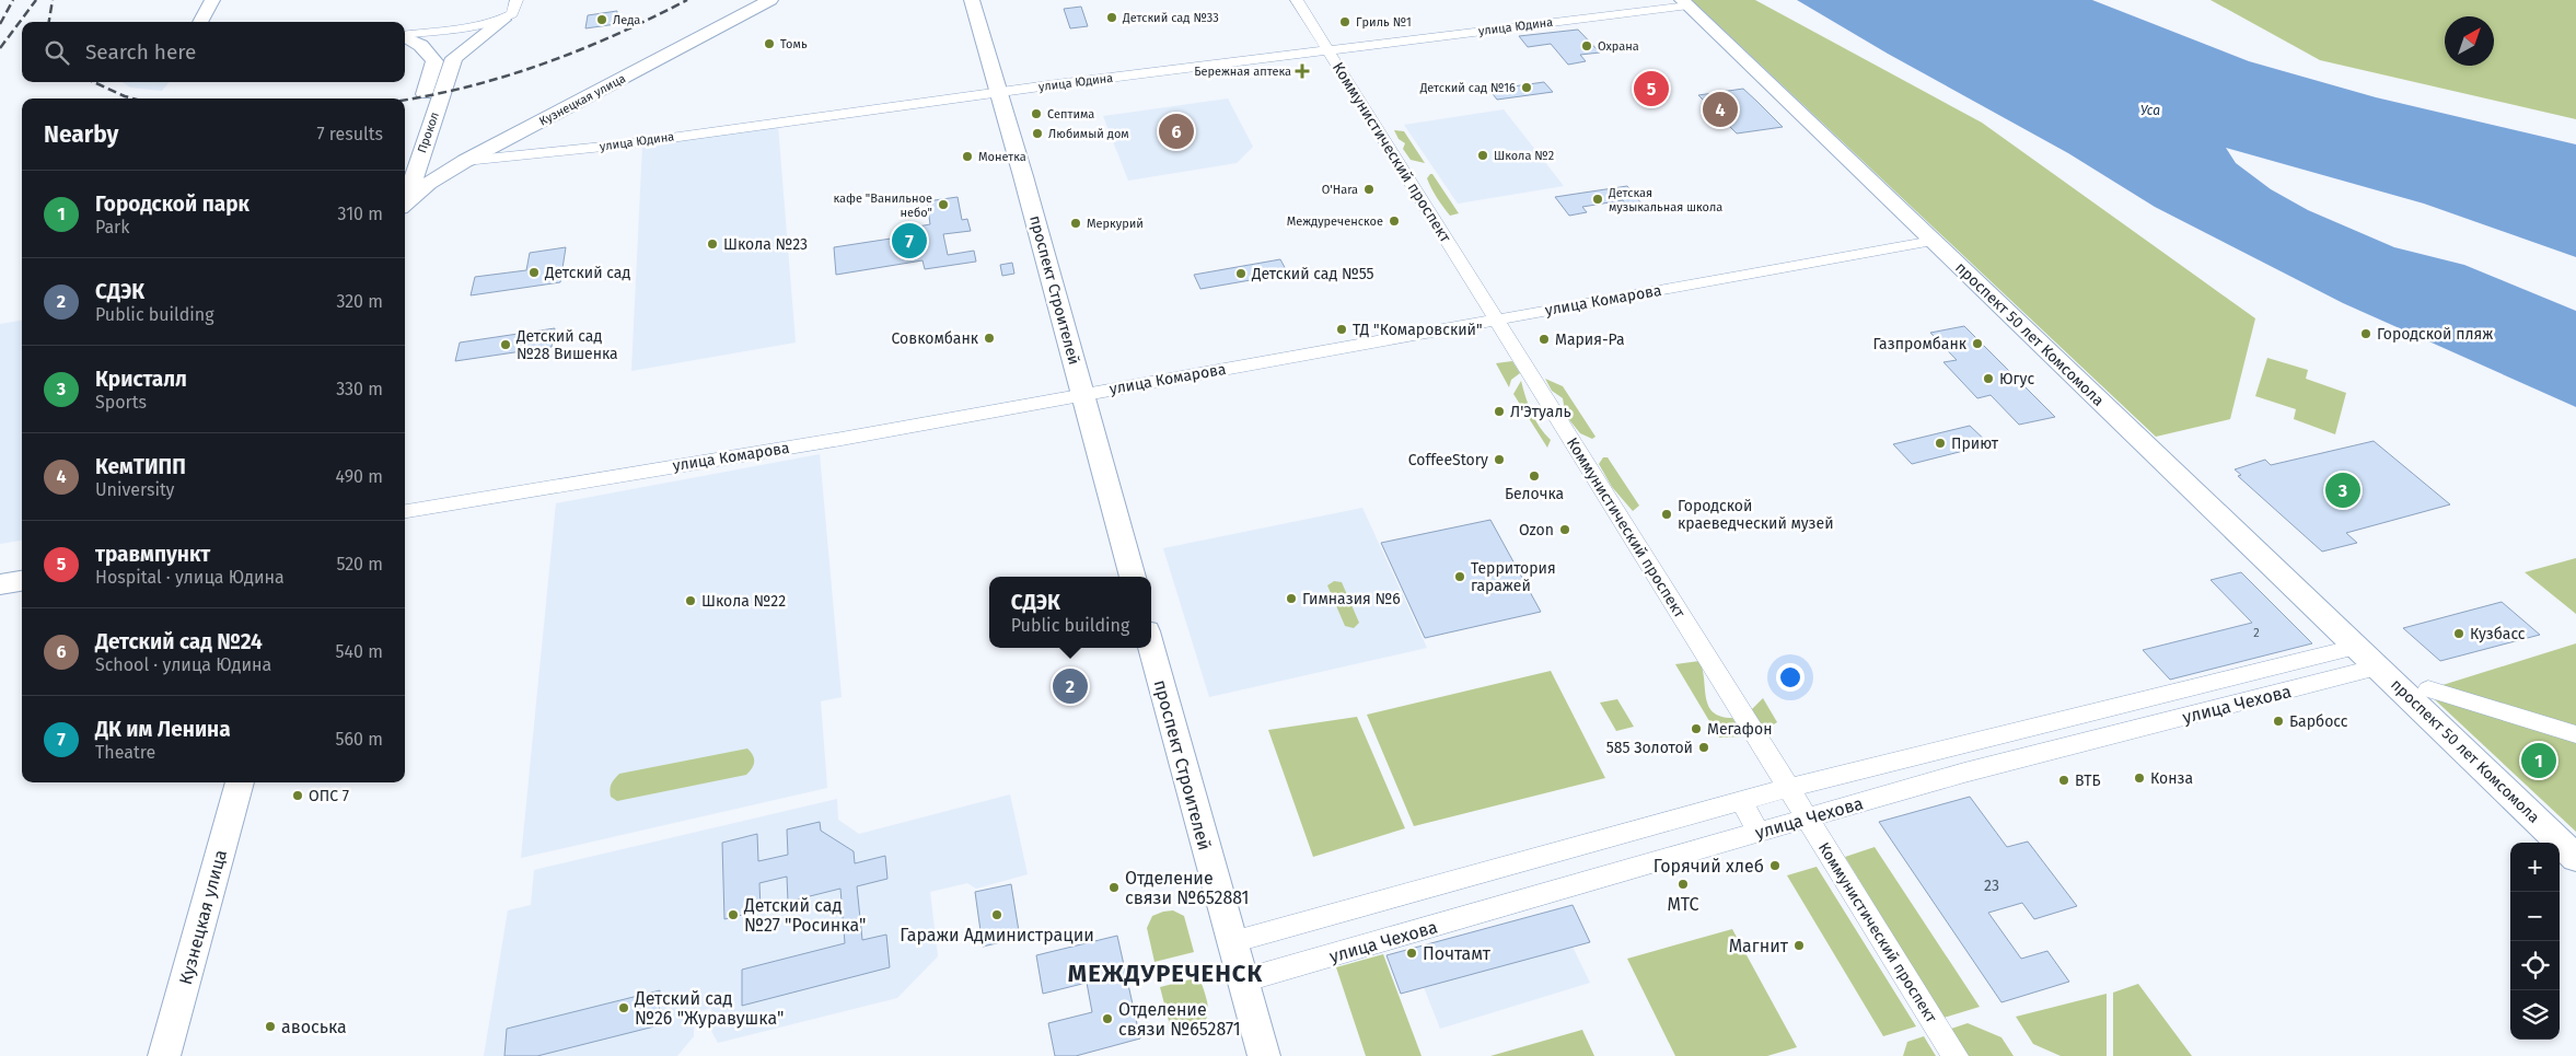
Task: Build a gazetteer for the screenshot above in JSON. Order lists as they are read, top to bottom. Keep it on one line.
{"streets":{"main road":["Кузнецкая улица","Прокол","проспект Строителей","проспект 50 лет Комсомола"],"street":["улица Юдина","Коммунистический проспект","улица Комарова","улица Чехова"]},"crossings":[["улица Юдина","Кузнецкая улица"],["улица Юдина","Коммунистический проспект"],["улица Юдина","проспект Строителей"],["улица Юдина","проспект 50 лет Комсомола"],["Коммунистический проспект","улица Комарова"],["Коммунистический проспект","улица Чехова"],["проспект Строителей","улица Комарова"],["проспект Строителей","улица Чехова"],["улица Комарова","проспект 50 лет Комсомола"],["проспект 50 лет Комсомола","улица Чехова"]],"districts":["МЕЖДУРЕЧЕНСК"],"water":["Уса"],"places":{"other":["Детский сад №33","Леда","Гриль №1","Томь","Охрана","Детский сад №16","Септима","Любимый дом","Школа №2","Монетка","O'Hara","Детская музыкальная школа","кафе \"Ванильное небо\"","Междуреченское","Меркурий","Школа №23","Детский сад","Детский сад №55","ТД \"Комаровский\"","Городской пляж","Совкомбанк","Мария-Ра","Газпромбанк","Детский сад №28 Вишенка","Югус","Л'Этуаль","Приют","CoffeeStory","Белочка","Городской краеведческий музей","Ozon","Территория гаражей","Гимназия №6","Школа №22","Кузбасс","Барбосс","Мегафон","585 Золотой","Конза","ВТБ","ОПС 7","Горячий хлеб","МТС","Отделение связи №652881","Детский сад №27 \"Росинка\"","Гаражи Администрации","Магнит","Почтамт","Детский сад №26 \"Журавушка\"","Отделение связи №652871","авоська"],"health":["Бережная аптека"]},"house_numbers":["2","23"],"north":"top right","page":{"search":"Search here","pins":["5","4","6","7","3","2","1"],"heading":["Nearby","7 results"],"list":[{"mark":"1","name":"Городской парк","note":"Park","value":"310 m"},{"mark":"2","name":"СДЭК","note":"Public building","value":"320 m"},{"mark":"3","name":"Кристалл","note":"Sports","value":"330 m"},{"mark":"4","name":"КемТИПП","note":"University","value":"490 m"},{"mark":"5","name":"травмпункт","note":"Hospital · улица Юдина","value":"520 m"},{"mark":"6","name":"Детский сад №24","note":"School · улица Юдина","value":"540 m"},{"mark":"7","name":"ДК им Ленина","note":"Theatre","value":"560 m"}],"popup":["СДЭК","Public building"],"map_buttons":["+","−"]}}
